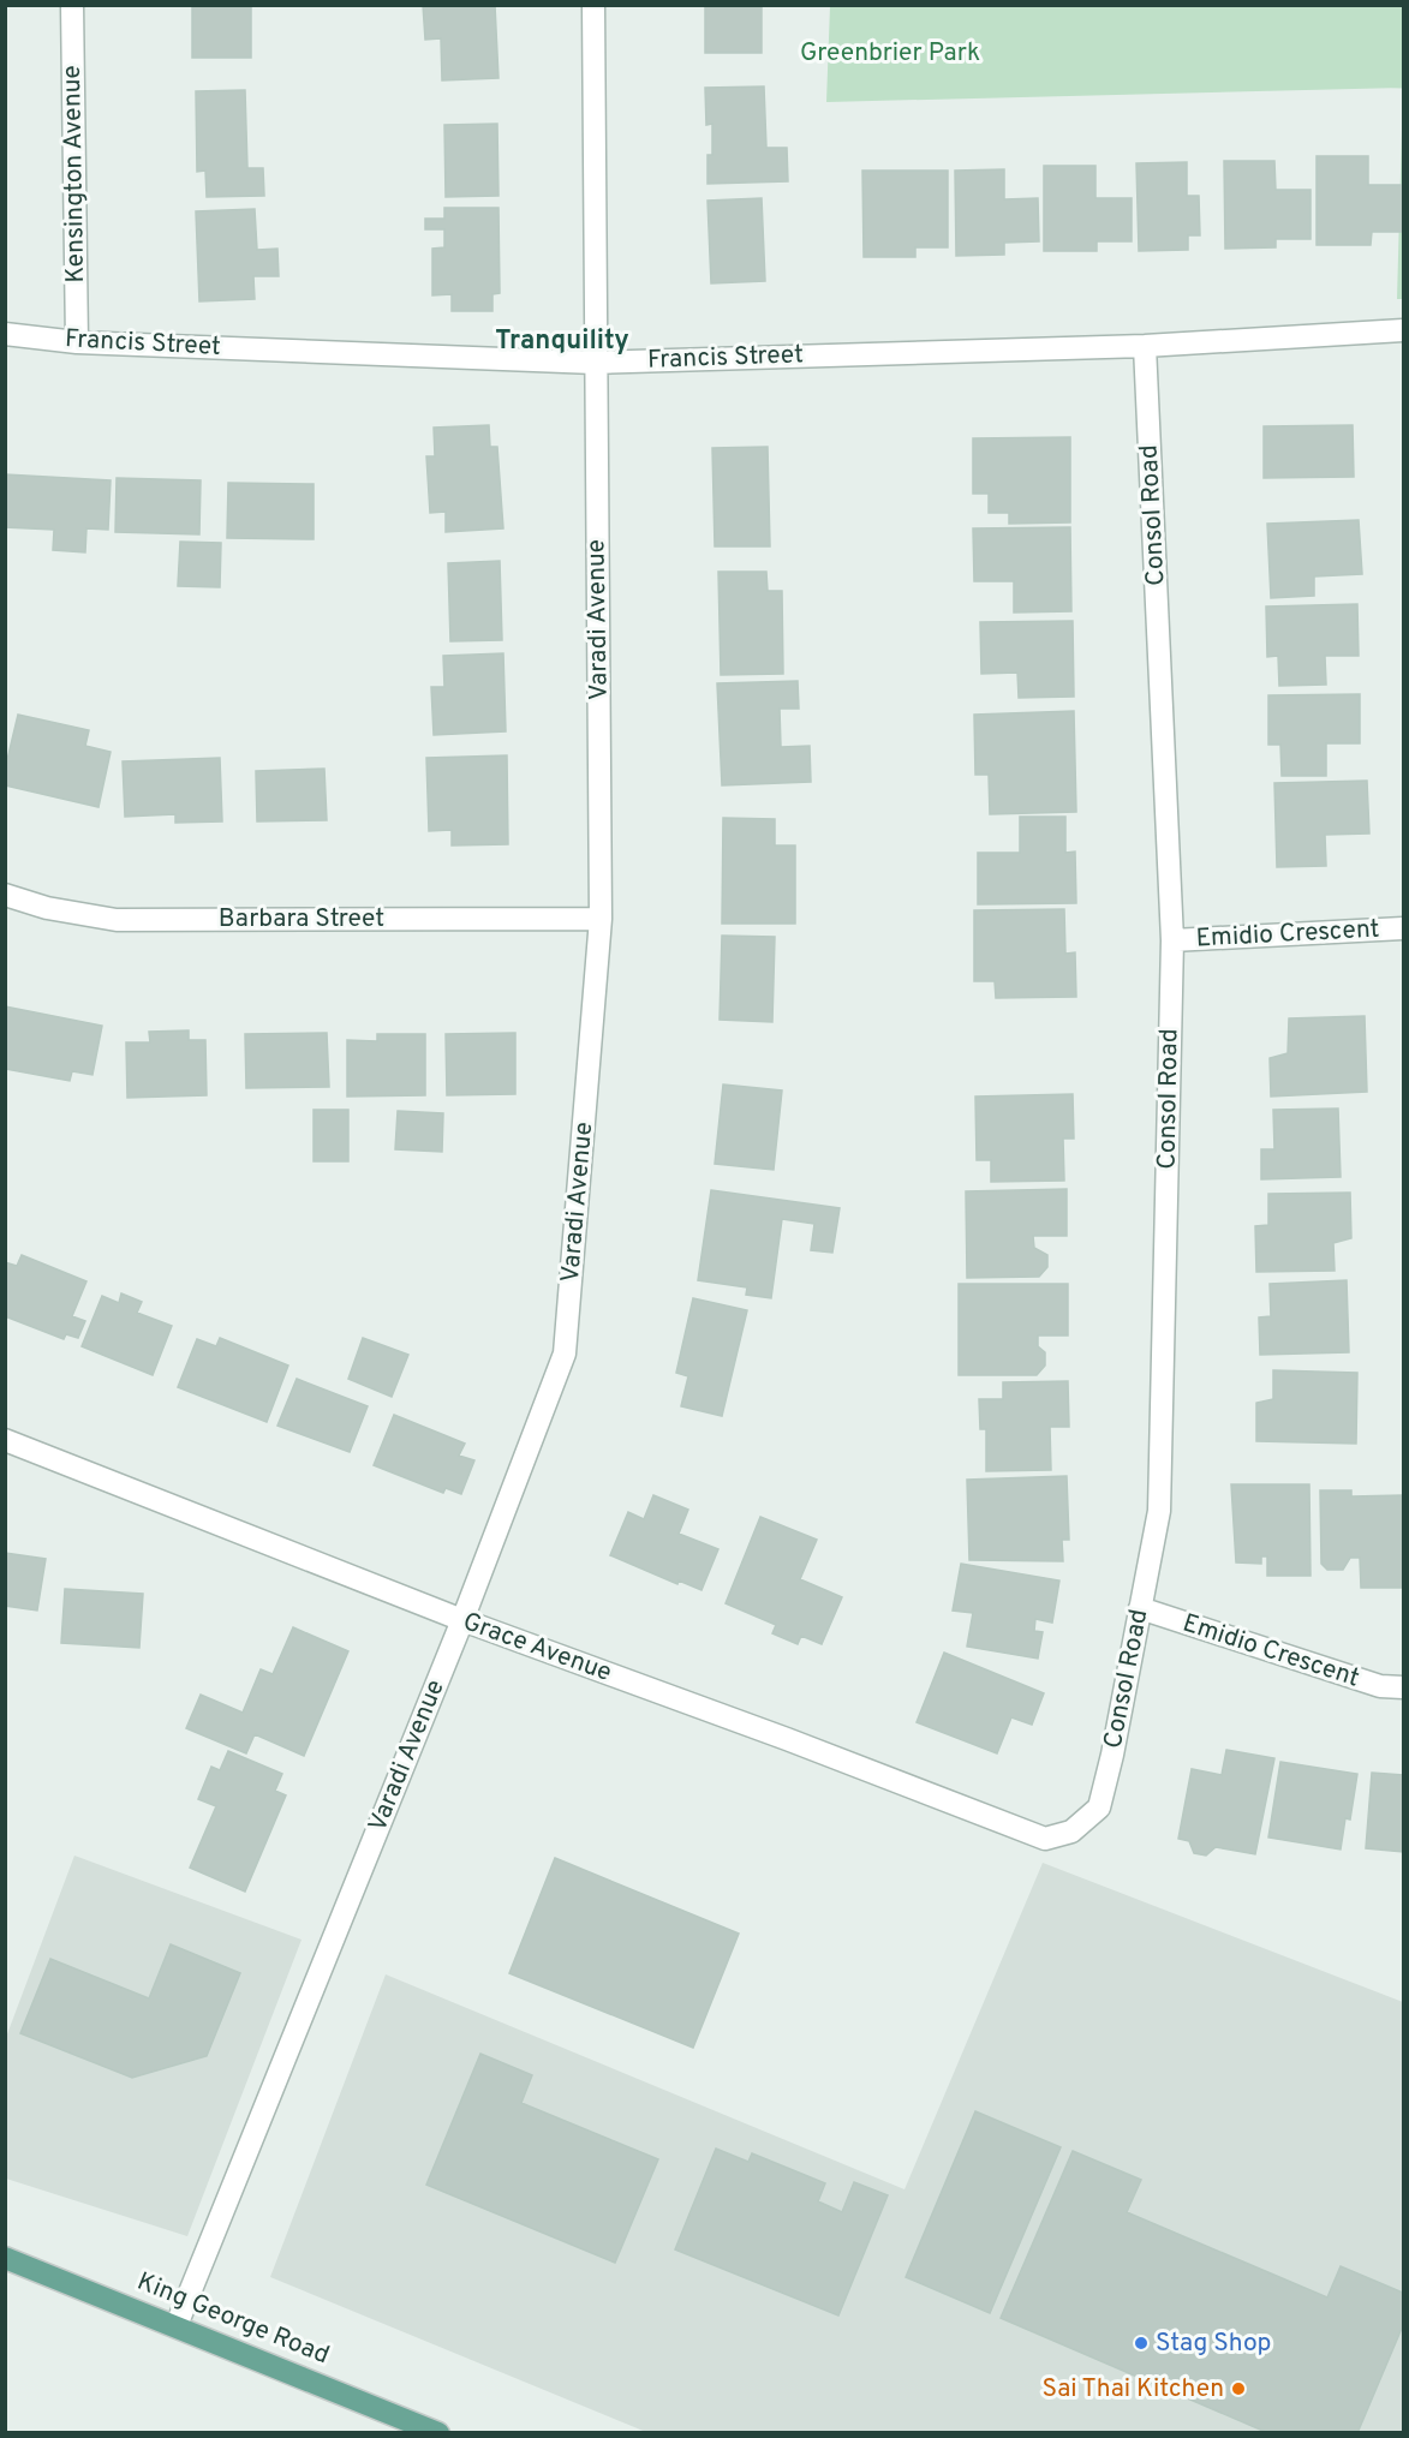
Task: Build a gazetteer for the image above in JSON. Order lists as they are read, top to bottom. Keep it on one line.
{"streets":{"main road":["King George Road"],"street":["Kensington Avenue","Francis Street","Consol Road","Varadi Avenue","Barbara Street","Emidio Crescent","Grace Avenue"]},"crossings":[["Kensington Avenue","Francis Street"],["Francis Street","Consol Road"],["Francis Street","Varadi Avenue"],["Consol Road","Emidio Crescent"],["Consol Road","Grace Avenue"],["Varadi Avenue","Barbara Street"],["Varadi Avenue","Grace Avenue"],["Varadi Avenue","King George Road"]],"districts":["Tranquility"],"parks":["Greenbrier Park"],"places":["Stag Shop","Sai Thai Kitchen"]}
